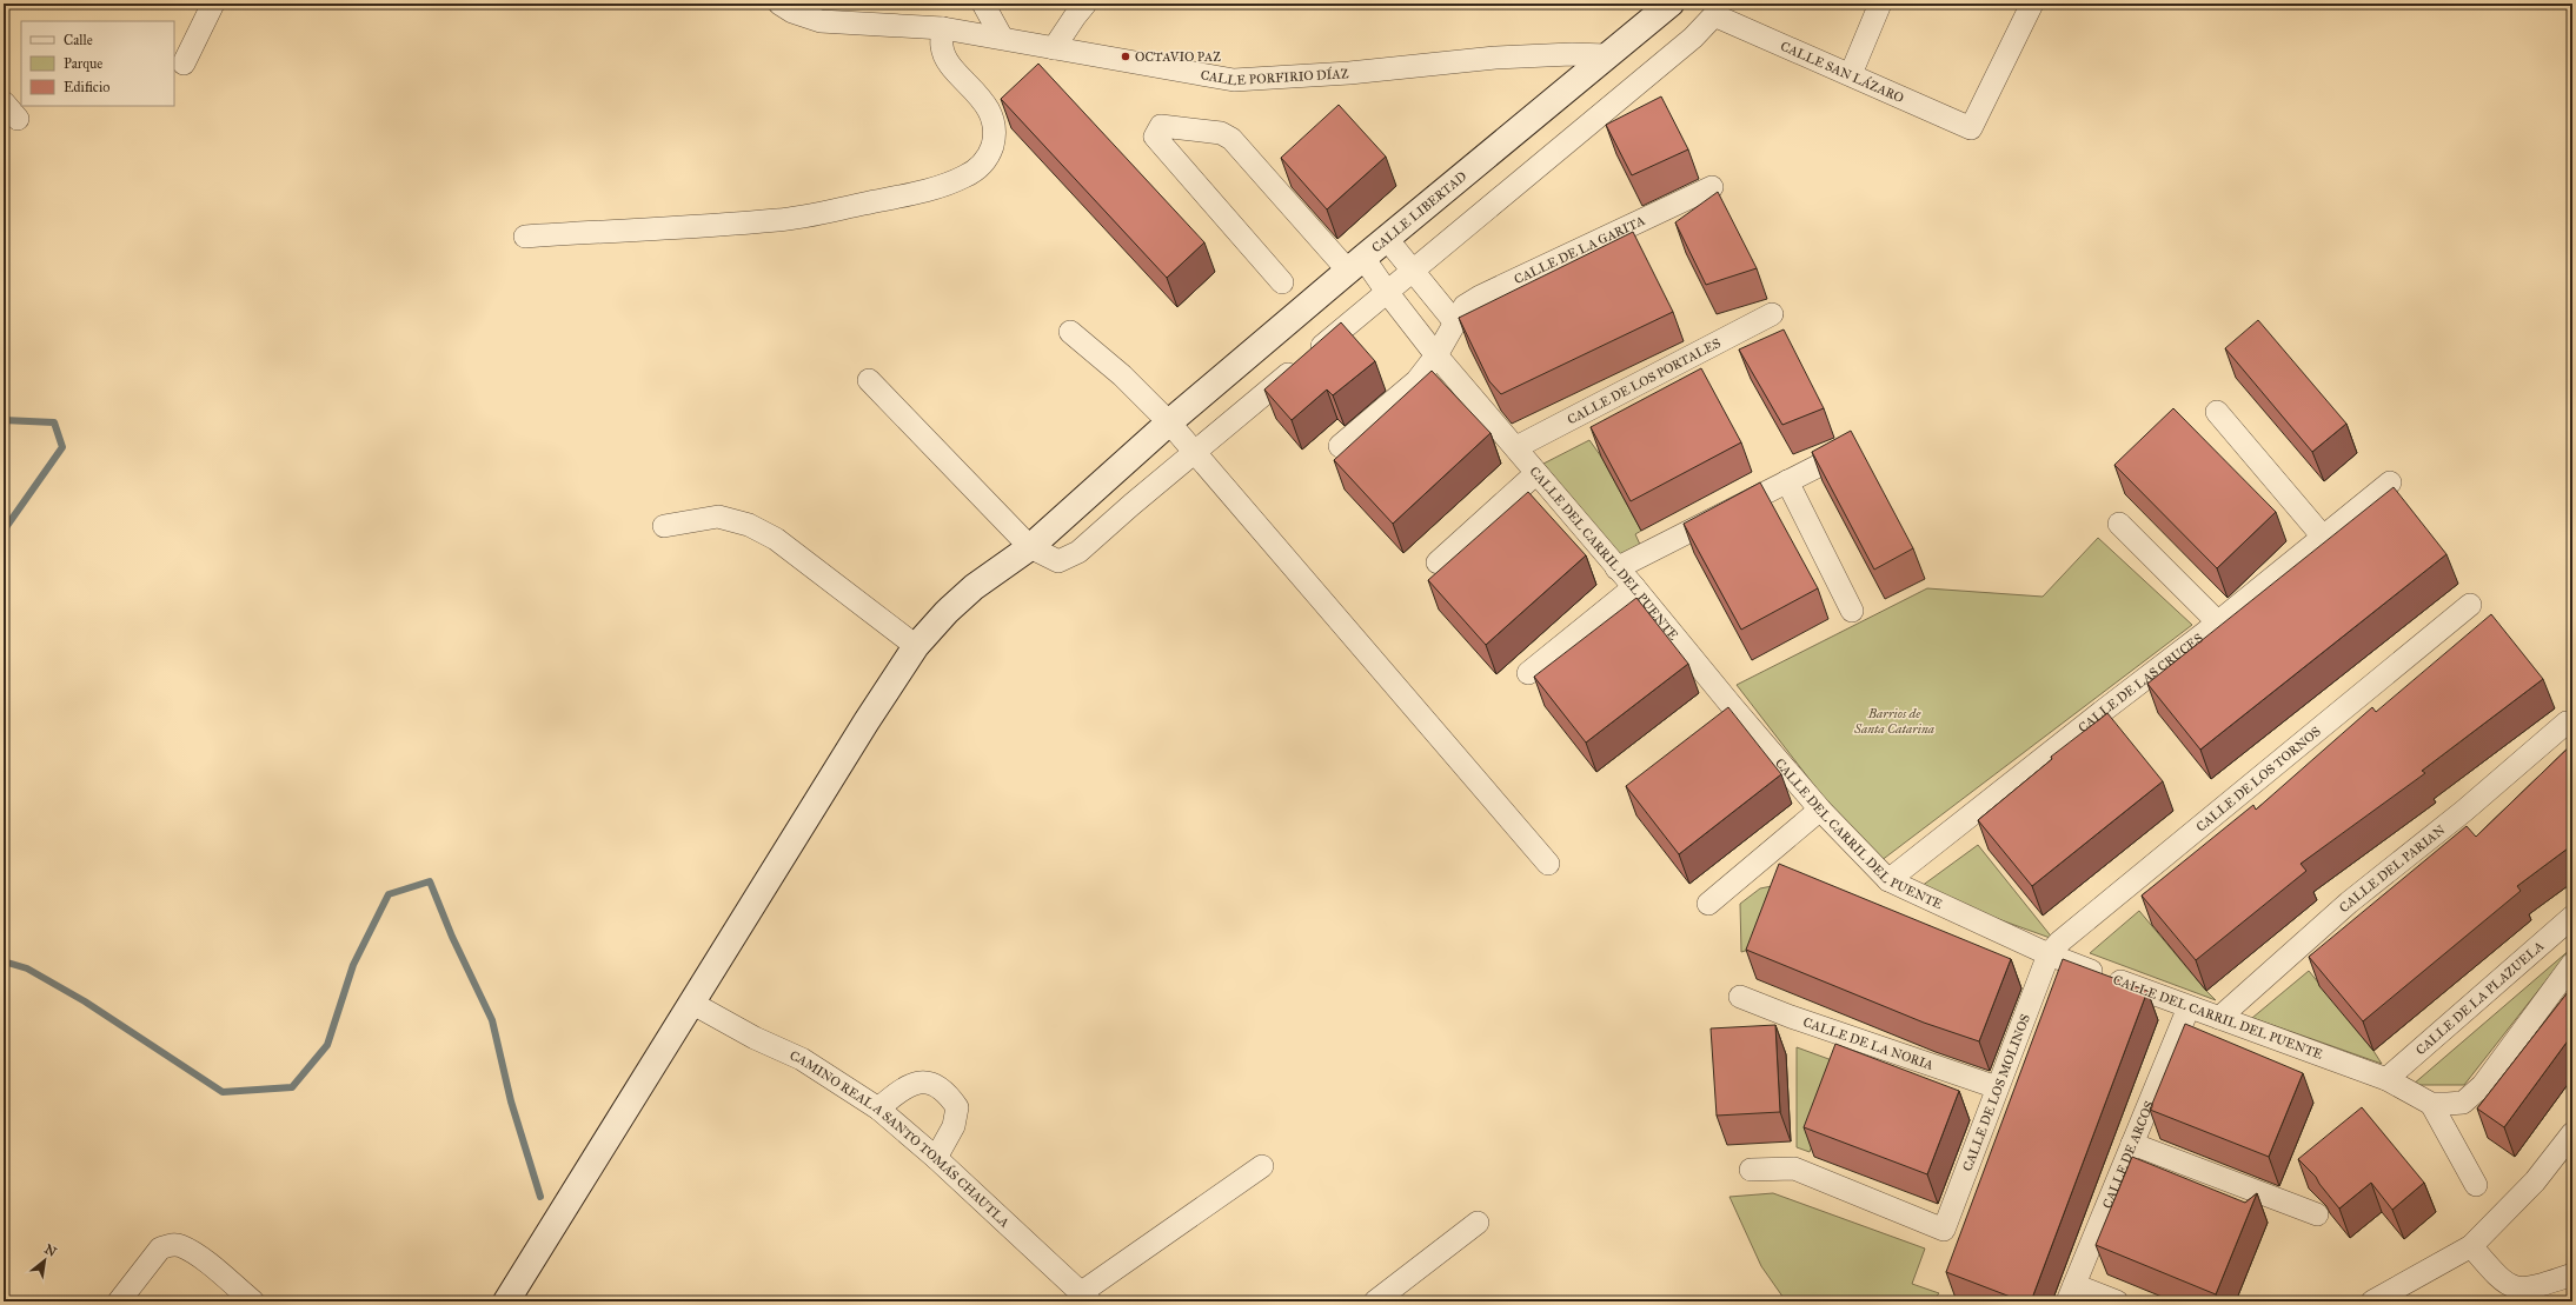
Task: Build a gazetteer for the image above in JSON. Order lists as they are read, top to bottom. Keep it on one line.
{"streets":{"main road":["CALLE LIBERTAD"],"street":["CALLE SAN LÁZARO","CALLE PORFIRIO DÍAZ","CALLE DE LA GARITA","CALLE DE LOS PORTALES","CALLE DEL CARRIL DEL PUENTE","CALLE DE LAS CRUCES","CALLE DE LOS TORNOS","CALLE DEL PARIAN","CALLE DE LA PLAZUELA","CALLE DE LA NORIA","CALLE DE LOS MOLINOS","CAMINO REAL A SANTO TOMÁS CHAUTLA","CALLE DE ARCOS"]},"crossings":[["CALLE PORFIRIO DÍAZ","CALLE LIBERTAD"],["CALLE LIBERTAD","CALLE DEL CARRIL DEL PUENTE"],["CALLE LIBERTAD","CAMINO REAL A SANTO TOMÁS CHAUTLA"],["CALLE DE LOS PORTALES","CALLE DEL CARRIL DEL PUENTE"],["CALLE DEL CARRIL DEL PUENTE","CALLE DE LAS CRUCES"],["CALLE DEL CARRIL DEL PUENTE","CALLE DE LOS TORNOS"],["CALLE DEL CARRIL DEL PUENTE","CALLE DEL PARIAN"],["CALLE DEL CARRIL DEL PUENTE","CALLE DE LA PLAZUELA"],["CALLE DEL CARRIL DEL PUENTE","CALLE DE LOS MOLINOS"],["CALLE DEL CARRIL DEL PUENTE","CALLE DE ARCOS"],["CALLE DE LOS TORNOS","CALLE DE LOS MOLINOS"],["CALLE DE LA NORIA","CALLE DE LOS MOLINOS"]],"parks":["Barrios de Santa Catarina"],"places":["OCTAVIO PAZ"],"legend":["Calle","Parque","Edificio"],"north":"top right"}
